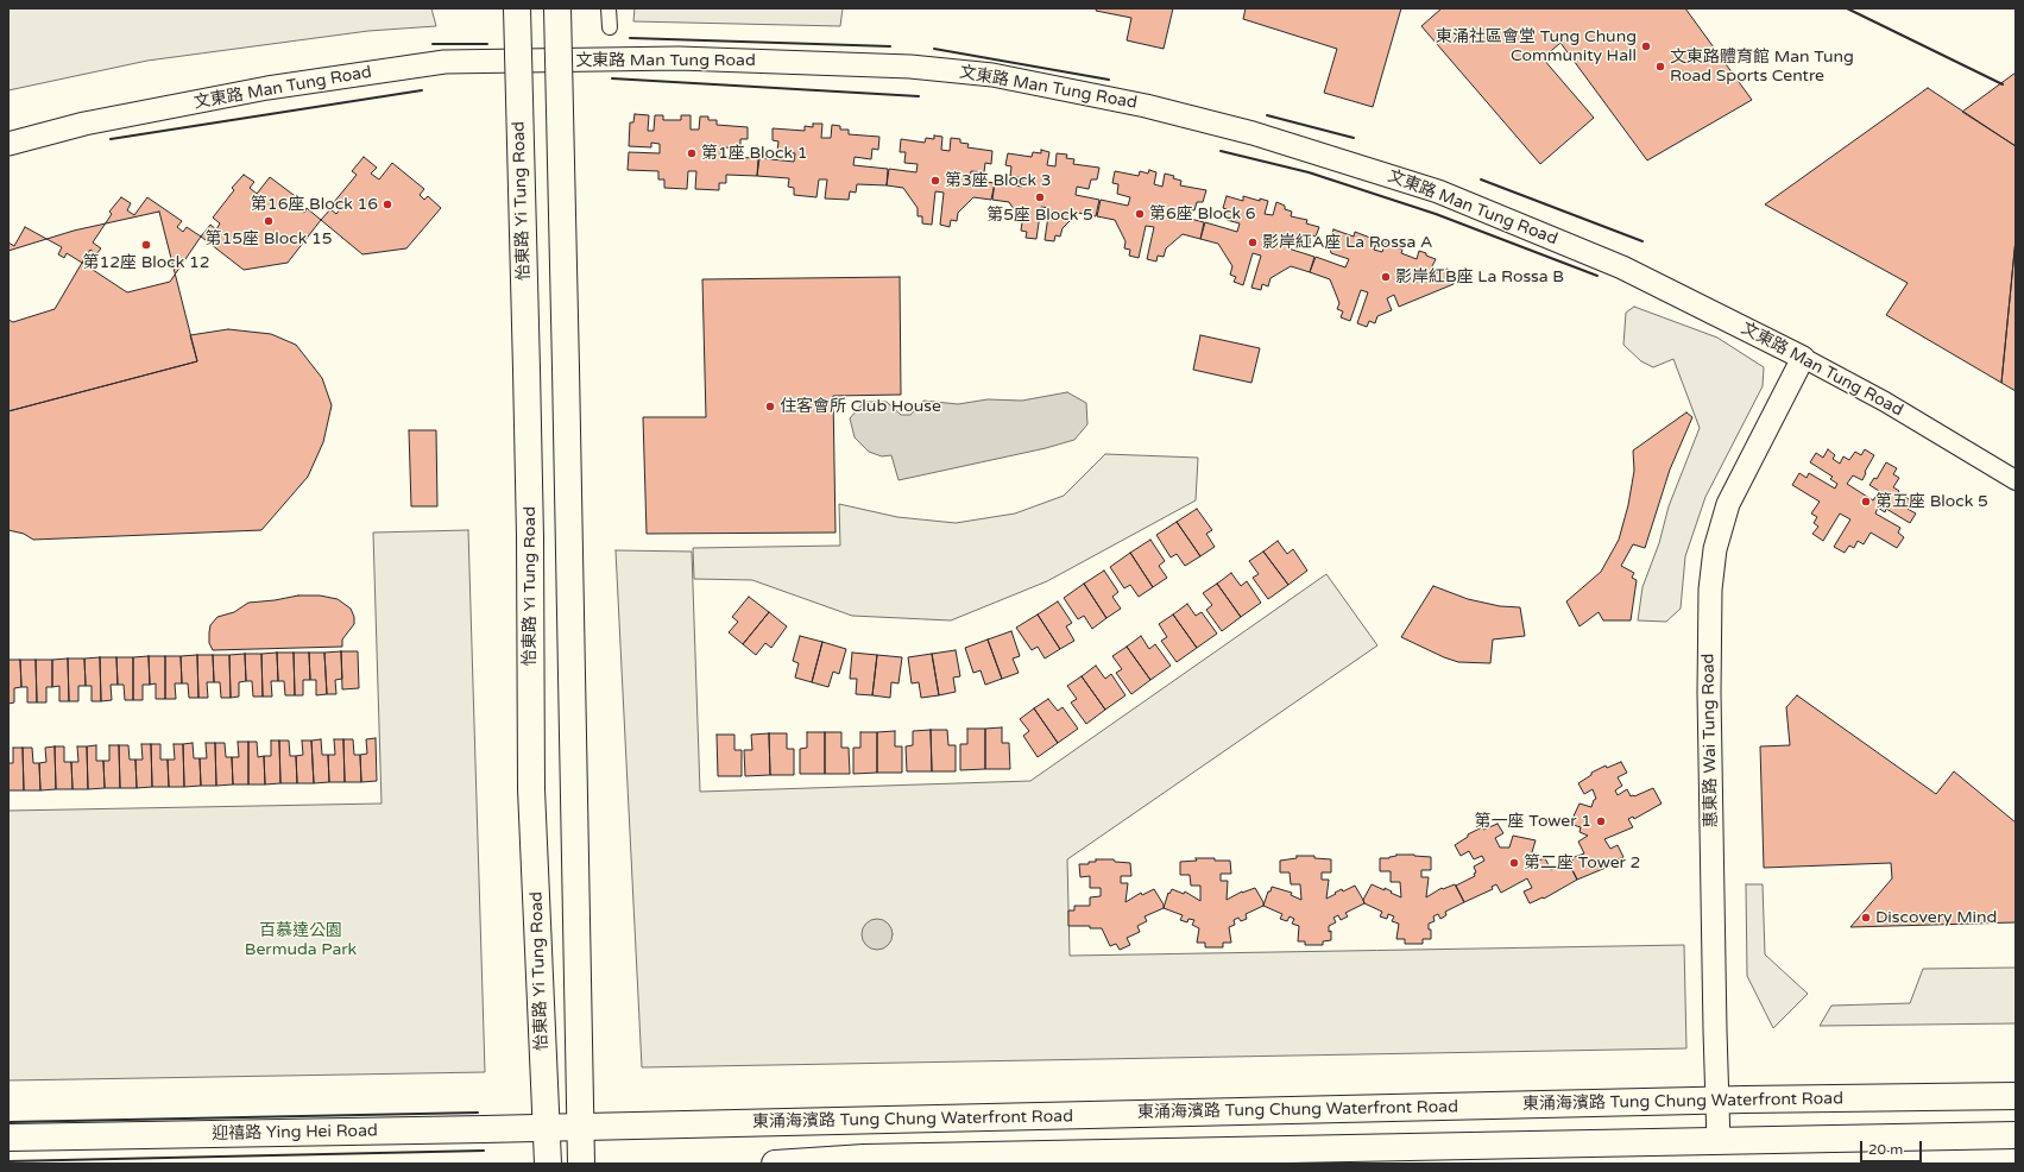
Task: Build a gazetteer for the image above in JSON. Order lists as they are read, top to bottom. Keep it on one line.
{"streets":{"main road":["怡東路 Yi Tung Road","東涌海濱路 Tung Chung Waterfront Road","迎禧路 Ying Hei Road"],"street":["文東路 Man Tung Road","惠東路 Wai Tung Road"]},"crossings":[["文東路 Man Tung Road","惠東路 Wai Tung Road"],["怡東路 Yi Tung Road","迎禧路 Ying Hei Road"],["惠東路 Wai Tung Road","東涌海濱路 Tung Chung Waterfront Road"],["東涌海濱路 Tung Chung Waterfront Road","迎禧路 Ying Hei Road"]],"parks":["百慕達公園 Bermuda Park"],"places":["東涌社區會堂 Tung Chung Community Hall","文東路體育館 Man Tung Road Sports Centre","第1座 Block 1","第3座 Block 3","第5座 Block 5","第16座 Block 16","第6座 Block 6","第15座 Block 15","影岸紅A座 La Rossa A","第12座 Block 12","影岸紅B座 La Rossa B","住客會所 Club House","第五座 Block 5","第一座 Tower 1","第二座 Tower 2","Discovery Mind"],"scale_bar":"20 m"}
